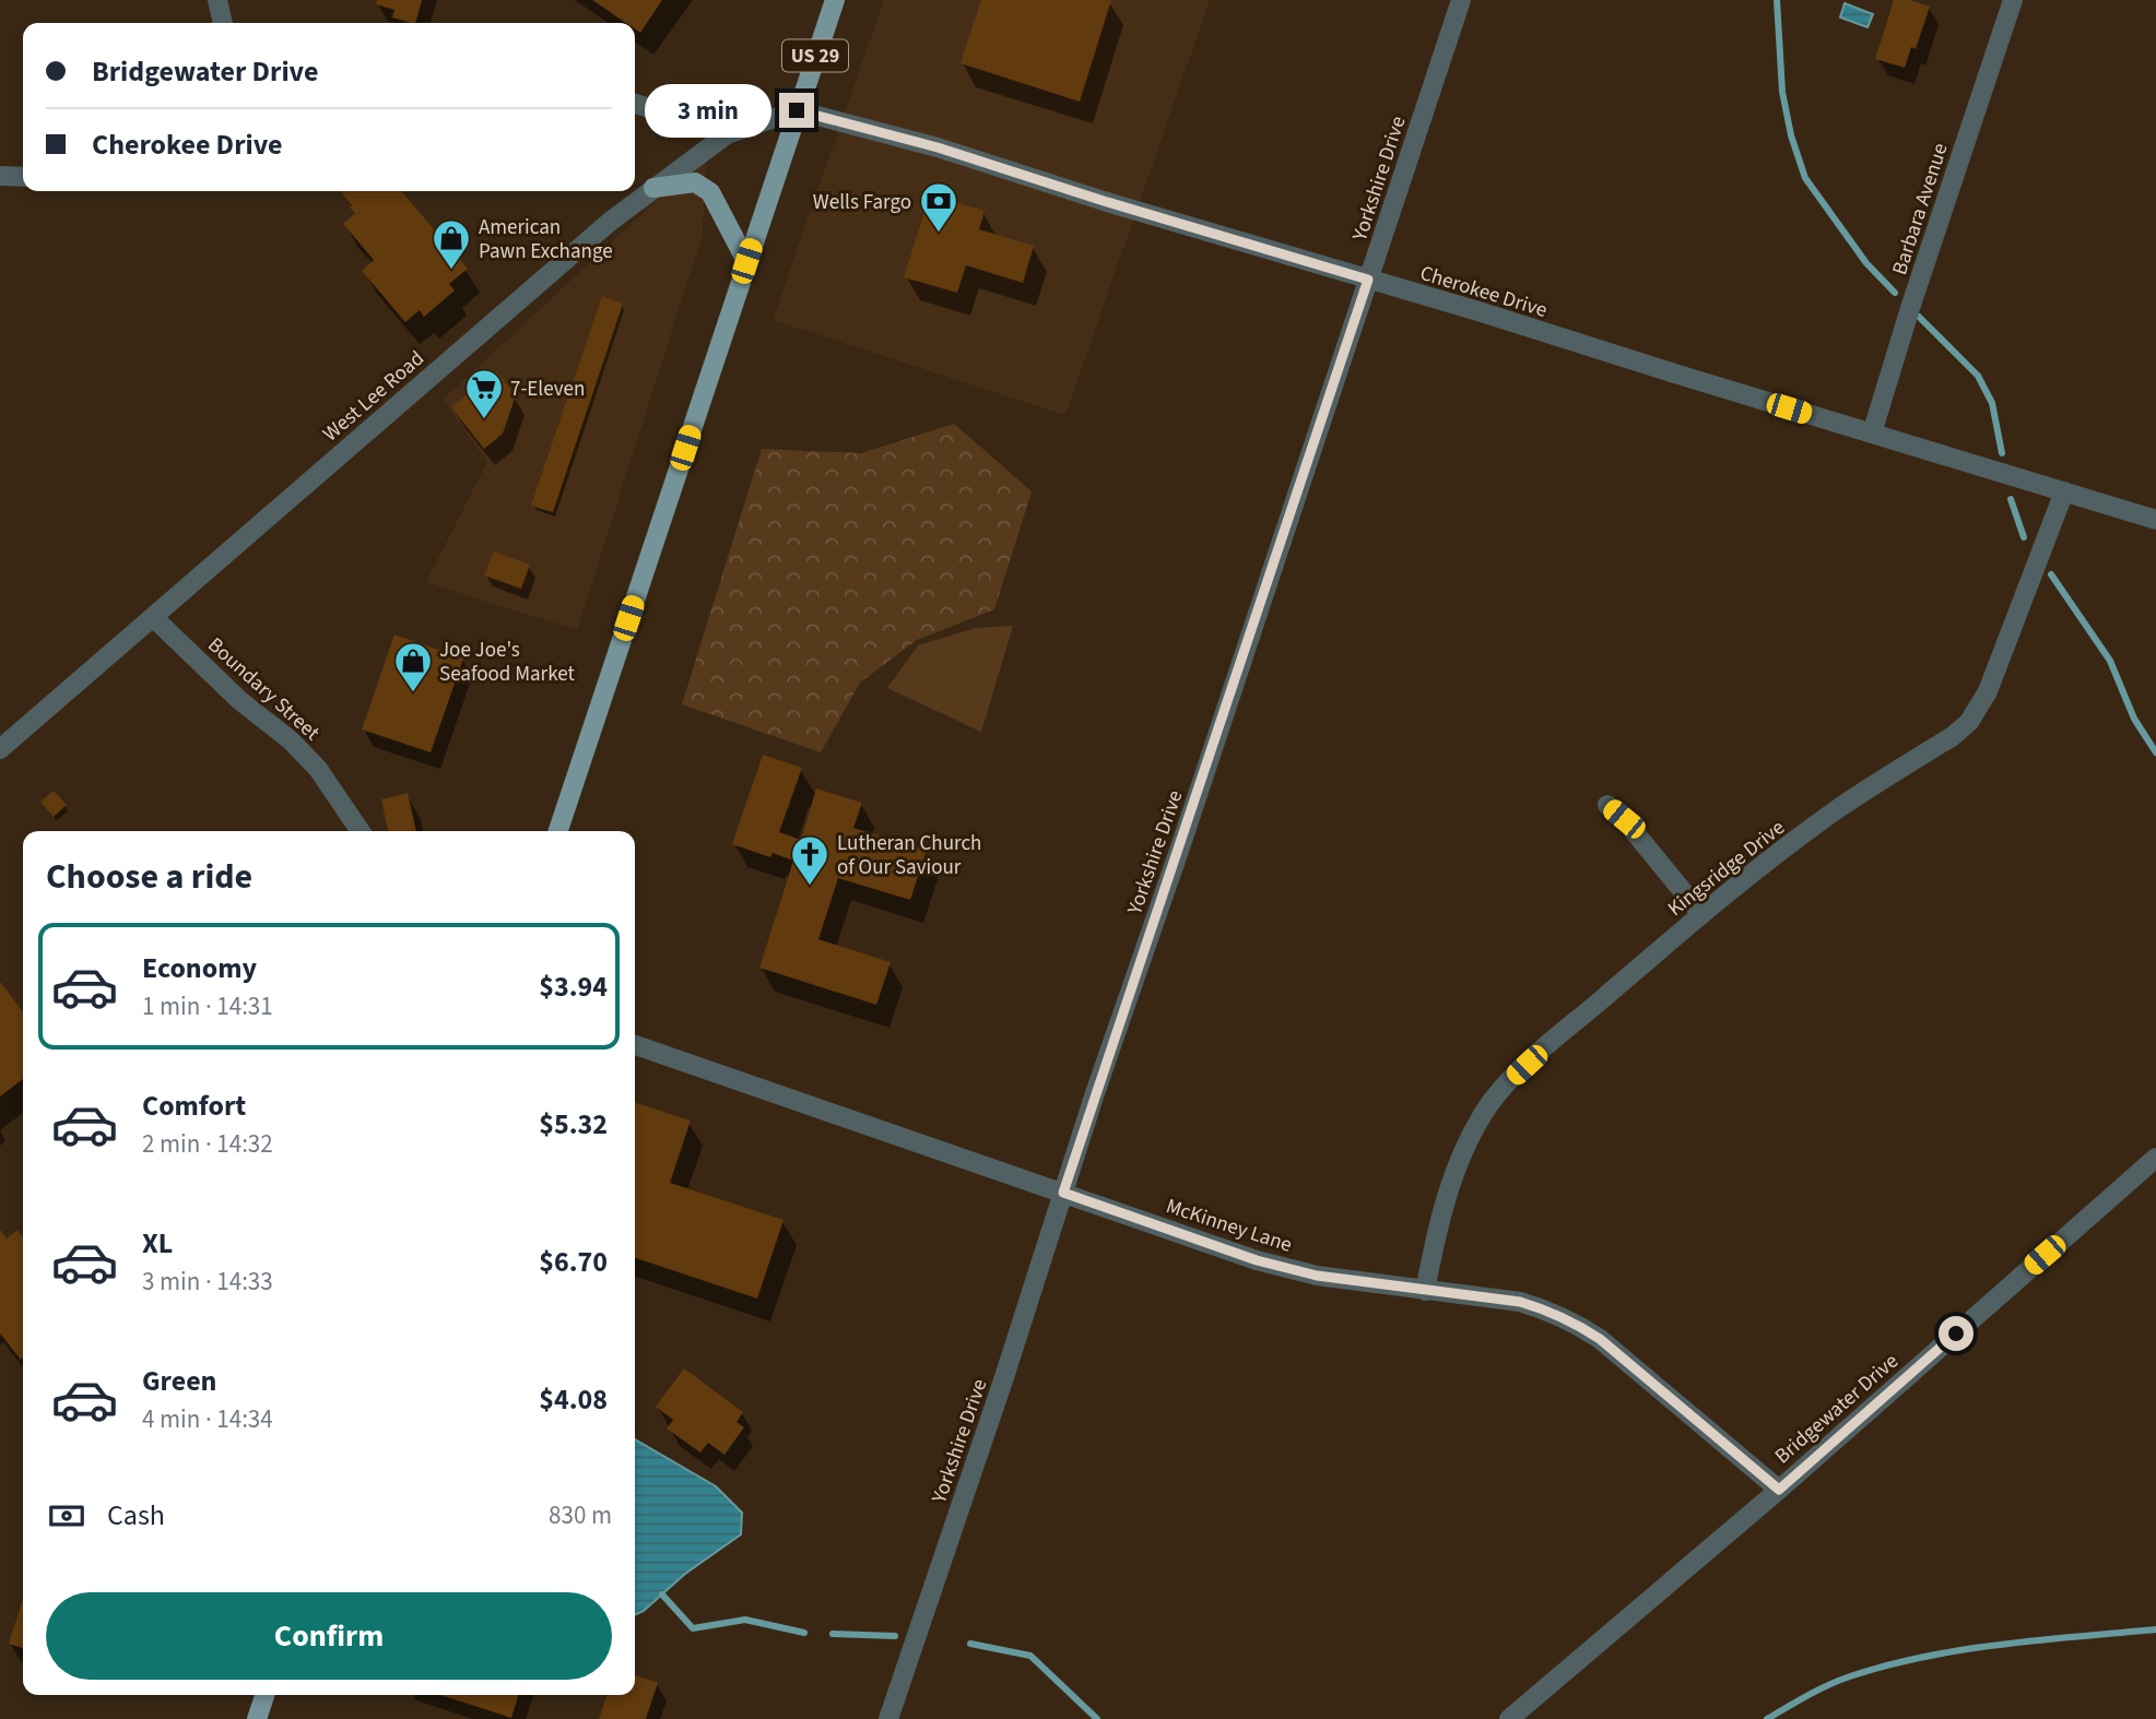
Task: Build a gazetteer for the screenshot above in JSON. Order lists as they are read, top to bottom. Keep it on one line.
{"streets":{"main road":["US 29"],"street":["Yorkshire Drive","Barbara Avenue","Cherokee Drive","West Lee Road","Boundary Street","Kingsridge Drive","McKinney Lane","Bridgewater Drive"]},"crossings":[["US 29","Cherokee Drive"],["US 29","West Lee Road"],["Yorkshire Drive","Cherokee Drive"],["Yorkshire Drive","McKinney Lane"],["Barbara Avenue","Cherokee Drive"],["Cherokee Drive","West Lee Road"],["Cherokee Drive","Kingsridge Drive"],["West Lee Road","Boundary Street"],["Kingsridge Drive","McKinney Lane"],["McKinney Lane","Bridgewater Drive"]],"places":{"bank":["Wells Fargo"],"shop":["American Pawn Exchange","Joe Joe's Seafood Market"],"supermarket":["7-Eleven"],"church":["Lutheran Church of Our Saviour"]},"page":{"banner":["Bridgewater Drive","Cherokee Drive"],"bubble":"3 min","heading":"Choose a ride","list":[{"name":"Economy","note":"1 min · 14:31","value":"$3.94"},{"name":"Comfort","note":"2 min · 14:32","value":"$5.32"},{"name":"XL","note":"3 min · 14:33","value":"$6.70"},{"name":"Green","note":"4 min · 14:34","value":"$4.08"}],"pay":["Cash","830 m"],"buttons":"Confirm"}}
